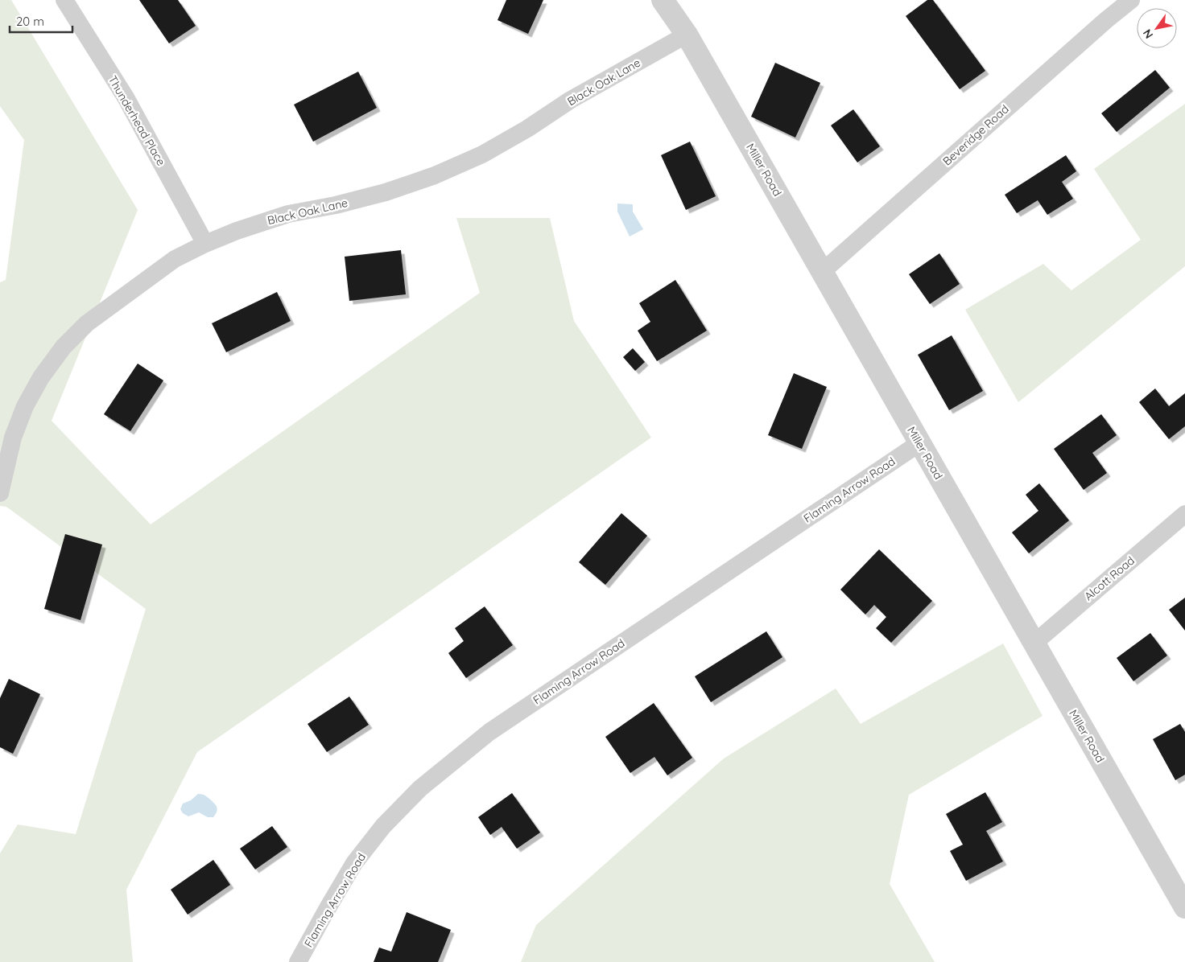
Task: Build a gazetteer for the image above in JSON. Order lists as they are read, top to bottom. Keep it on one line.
{"streets":{"street":["Black Oak Lane","Thunderhead Place","Beveridge Road","Miller Road","Flaming Arrow Road","Alcott Road"]},"crossings":[["Black Oak Lane","Thunderhead Place"],["Black Oak Lane","Miller Road"],["Beveridge Road","Miller Road"],["Miller Road","Flaming Arrow Road"],["Miller Road","Alcott Road"]],"scale_bar":"20 m","north":"bottom left"}
